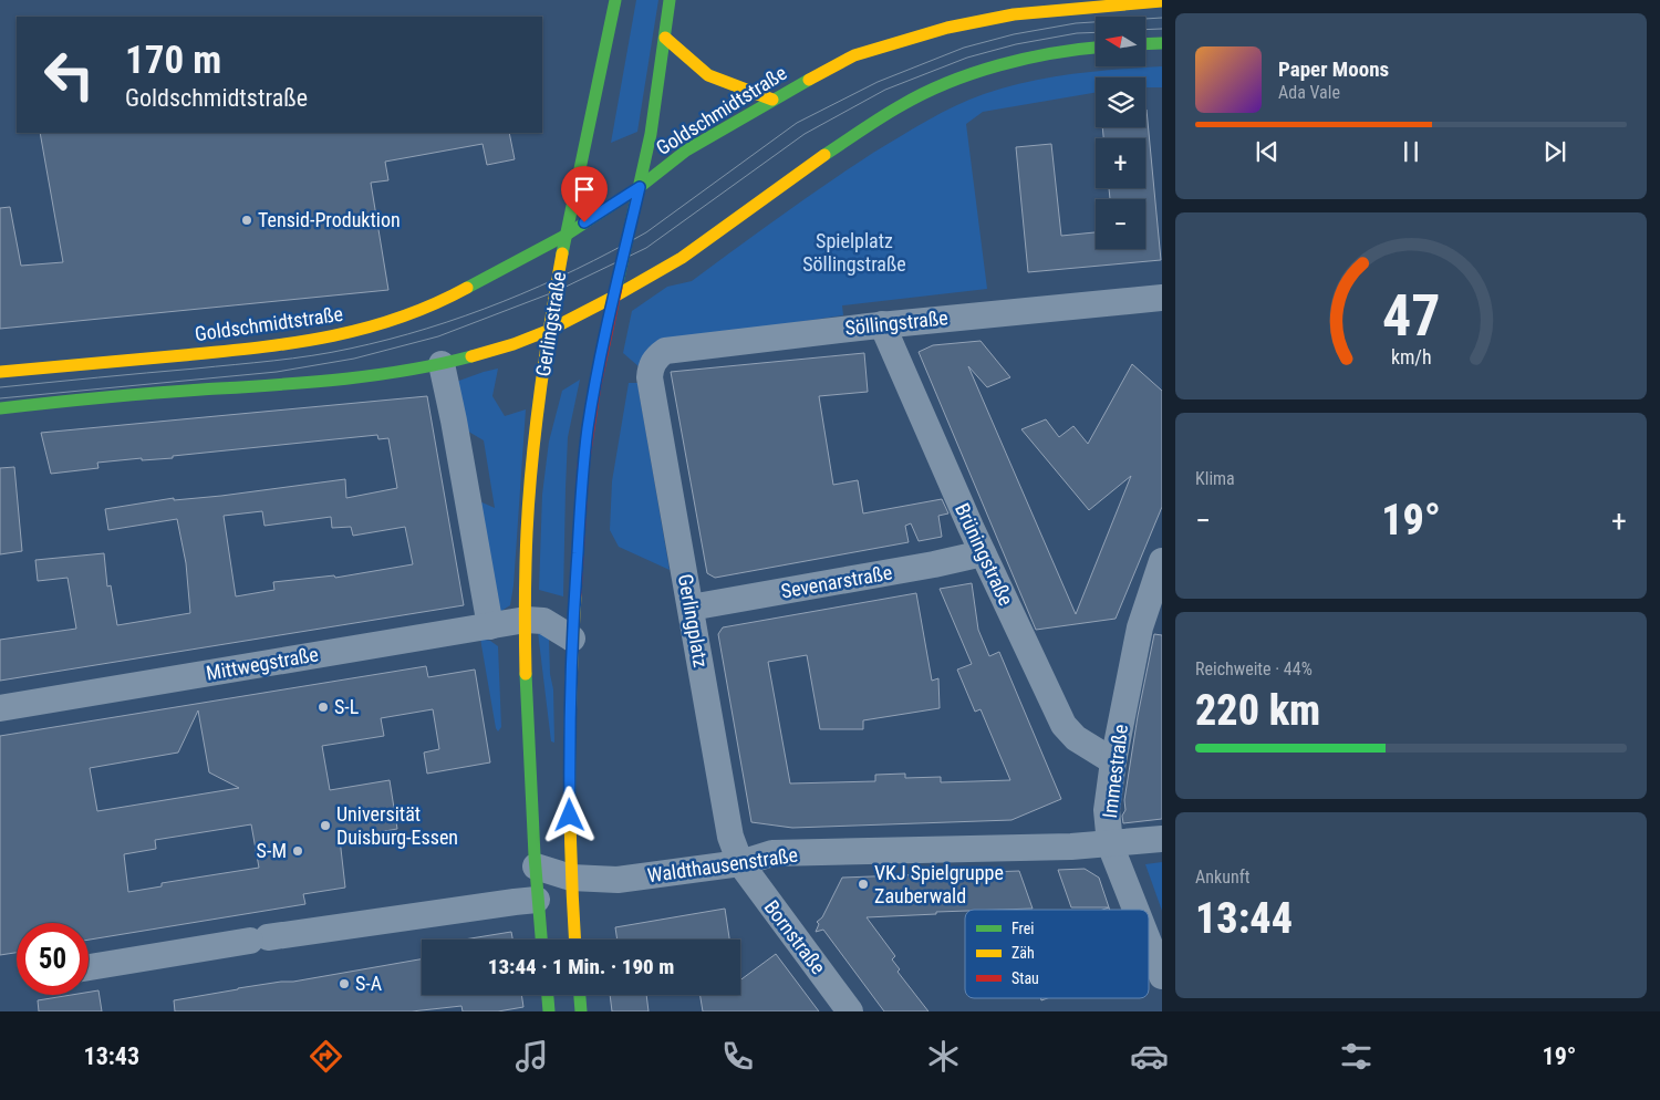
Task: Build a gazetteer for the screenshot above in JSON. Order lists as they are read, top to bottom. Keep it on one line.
{"streets":{"main road":["Goldschmidtstraße","Gerlingstraße"],"street":["Söllingstraße","Brüningstraße","Sevenarstraße","Gerlingplatz","Mittwegstraße","Immestraße","Waldthausenstraße","Bornstraße"]},"crossings":[["Goldschmidtstraße","Gerlingstraße"],["Söllingstraße","Brüningstraße"],["Söllingstraße","Gerlingplatz"],["Gerlingstraße","Mittwegstraße"],["Gerlingstraße","Waldthausenstraße"],["Brüningstraße","Sevenarstraße"],["Brüningstraße","Immestraße"],["Sevenarstraße","Gerlingplatz"],["Gerlingplatz","Waldthausenstraße"],["Gerlingplatz","Bornstraße"],["Immestraße","Waldthausenstraße"],["Waldthausenstraße","Bornstraße"]],"parks":["Spielplatz Söllingstraße"],"places":["Tensid-Produktion","S-L","Universität Duisburg-Essen","S-M","VKJ Spielgruppe Zauberwald","S-A"],"legend":["Frei","Zäh","Stau"],"north":"left","page":{"map_buttons":["+","−"],"turn":["170 m","Goldschmidtstraße"],"song":["Paper Moons","Ada Vale"],"tile":["Klima",["Reichweite · 44%","220 km"],["Ankunft","13:44"]],"heat":["−","19°","+"],"limit":"50","trip":"13:44 · 1 Min. · 190 m","tabs":["13:43","19°"],"gauge":["47","km/h"]}}
